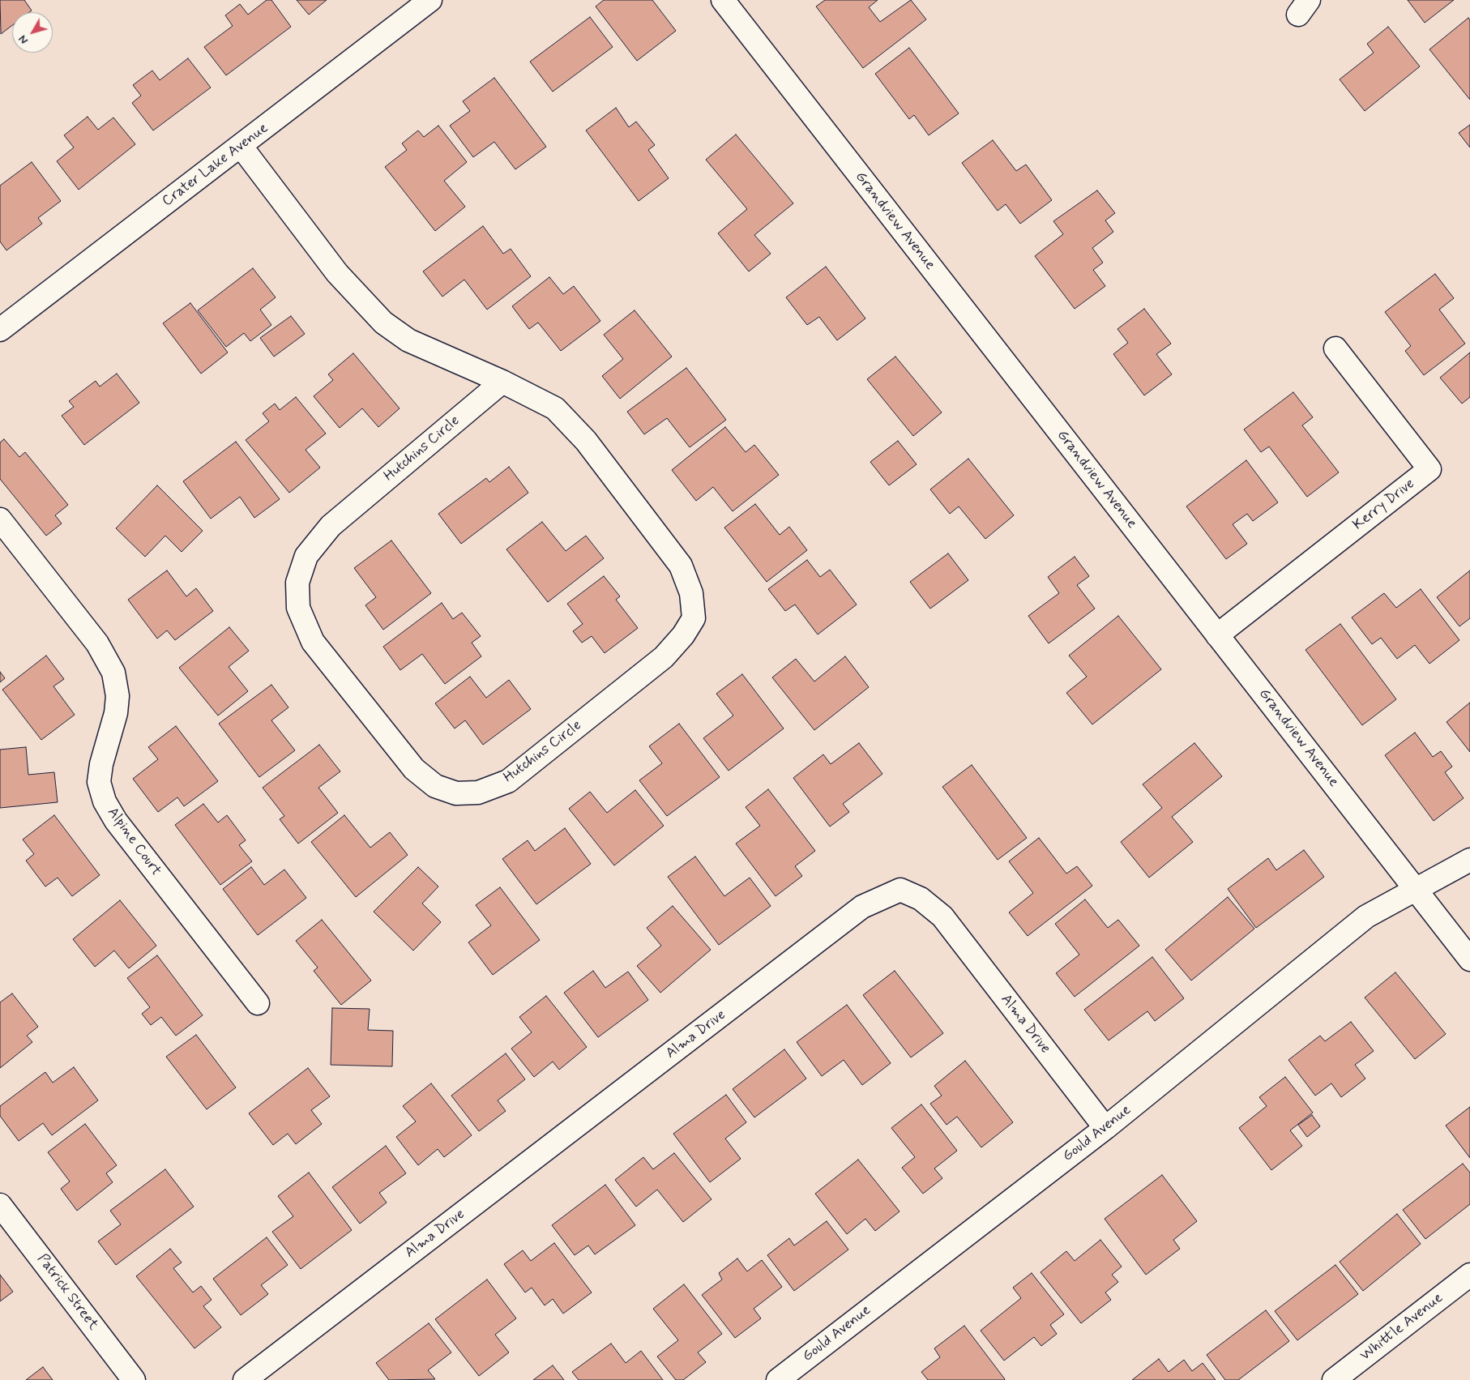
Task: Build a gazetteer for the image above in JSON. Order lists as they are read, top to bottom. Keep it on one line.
{"streets":{"street":["Crater Lake Avenue","Grandview Avenue","Hutchins Circle","Kerry Drive","Alpine Court","Alma Drive","Gould Avenue","Patrick Street","Whittle Avenue"]},"crossings":[["Crater Lake Avenue","Hutchins Circle"],["Grandview Avenue","Kerry Drive"],["Grandview Avenue","Gould Avenue"],["Alma Drive","Gould Avenue"]],"north":"bottom left"}
